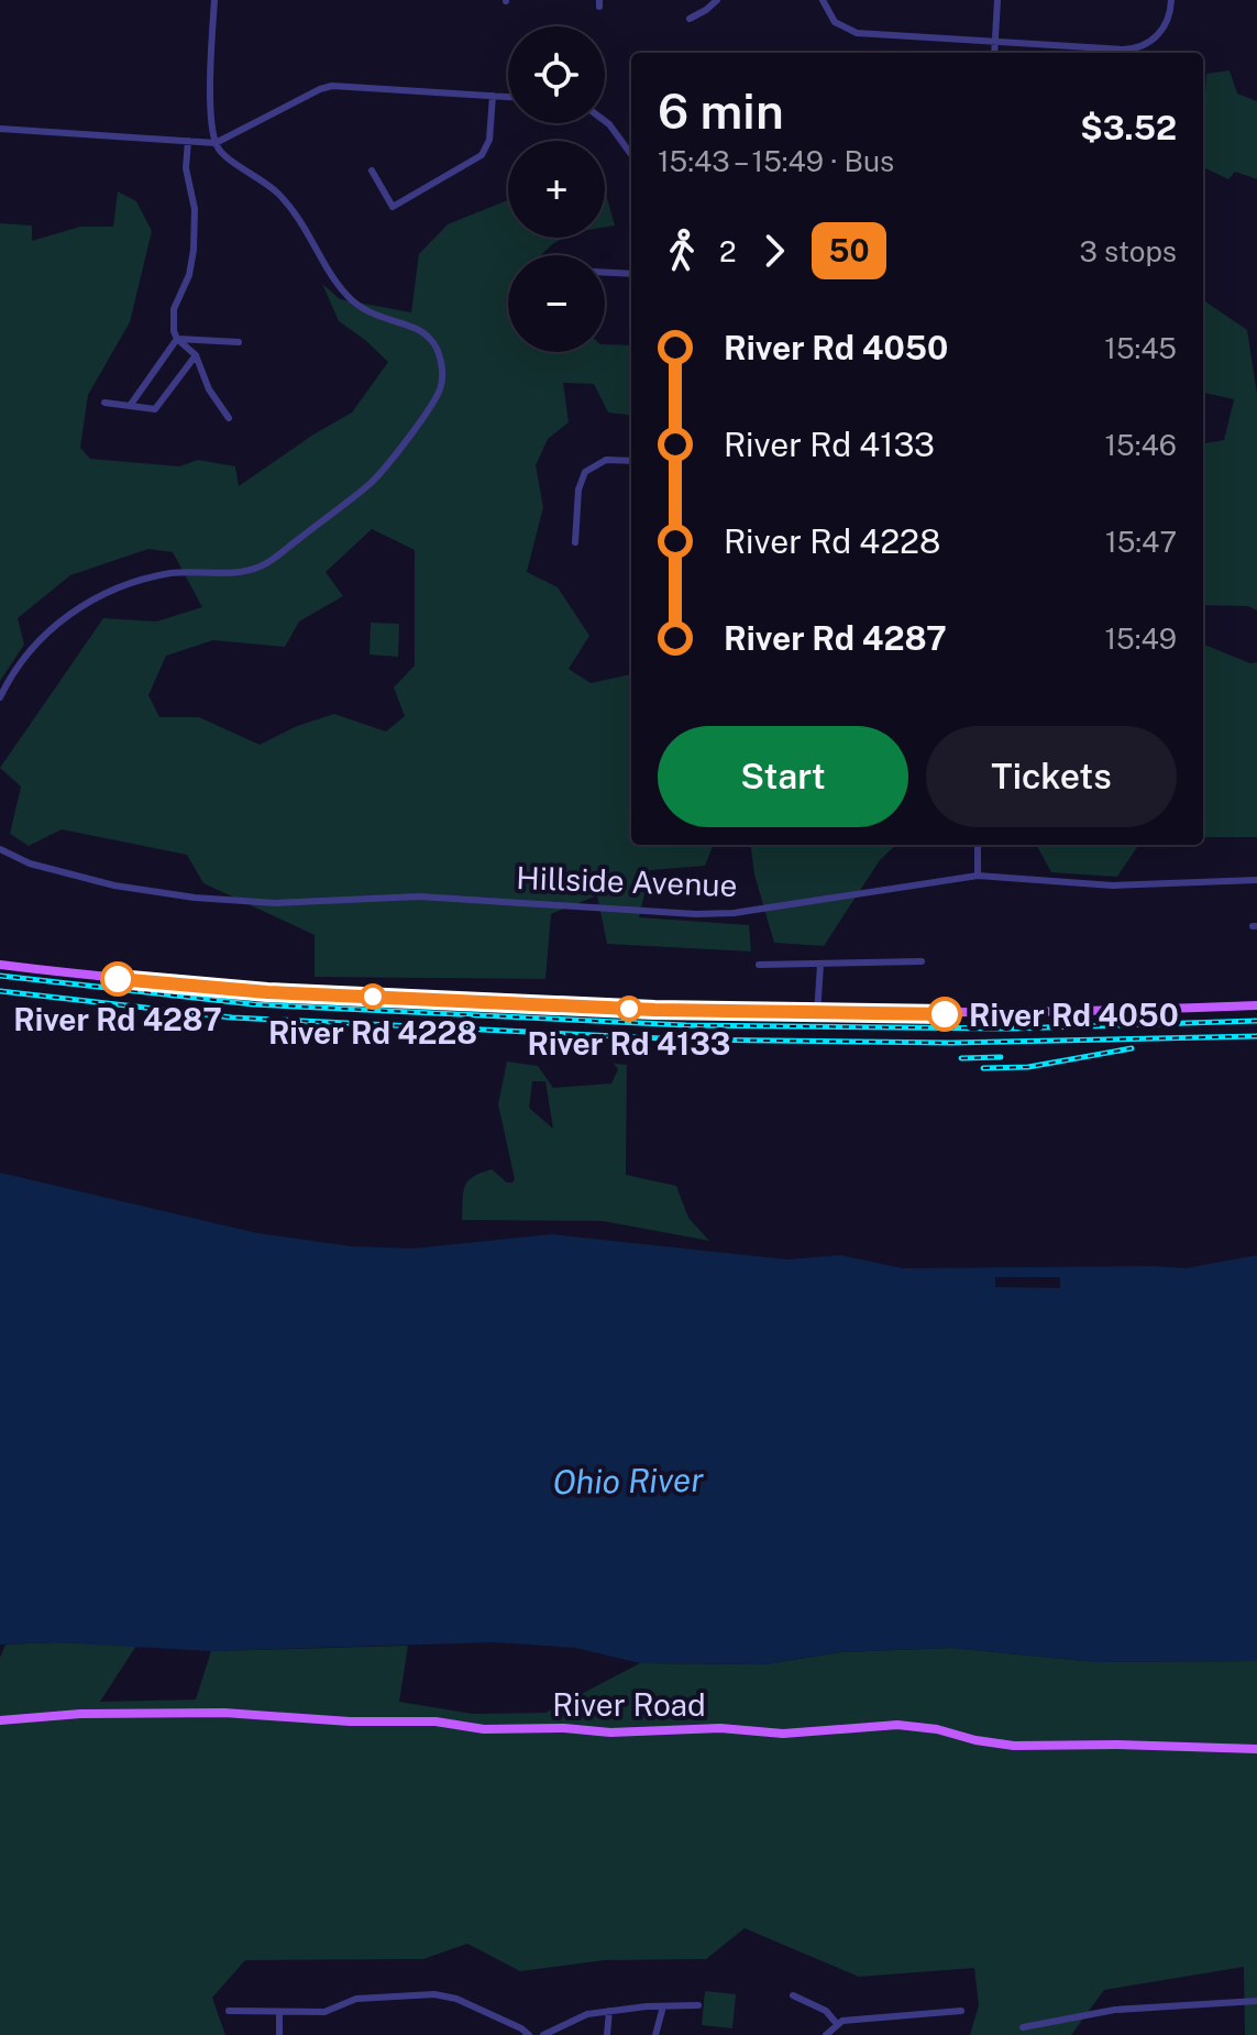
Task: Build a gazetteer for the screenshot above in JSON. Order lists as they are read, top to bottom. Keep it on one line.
{"streets":{"main road":["River Road"],"street":["Hillside Avenue"]},"water":["Ohio River"],"places":["River Rd 4287","River Rd 4228","River Rd 4133","River Rd 4050"],"lines":["bus line 50"],"page":{"map_buttons":["+","−"],"heading":["6 min","15:43 – 15:49 · Bus","$3.52"],"legs":["2","50","3 stops"],"list":[{"name":"River Rd 4050","value":"15:45"},{"name":"River Rd 4133","value":"15:46"},{"name":"River Rd 4228","value":"15:47"},{"name":"River Rd 4287","value":"15:49"}],"buttons":["Start","Tickets"]}}
